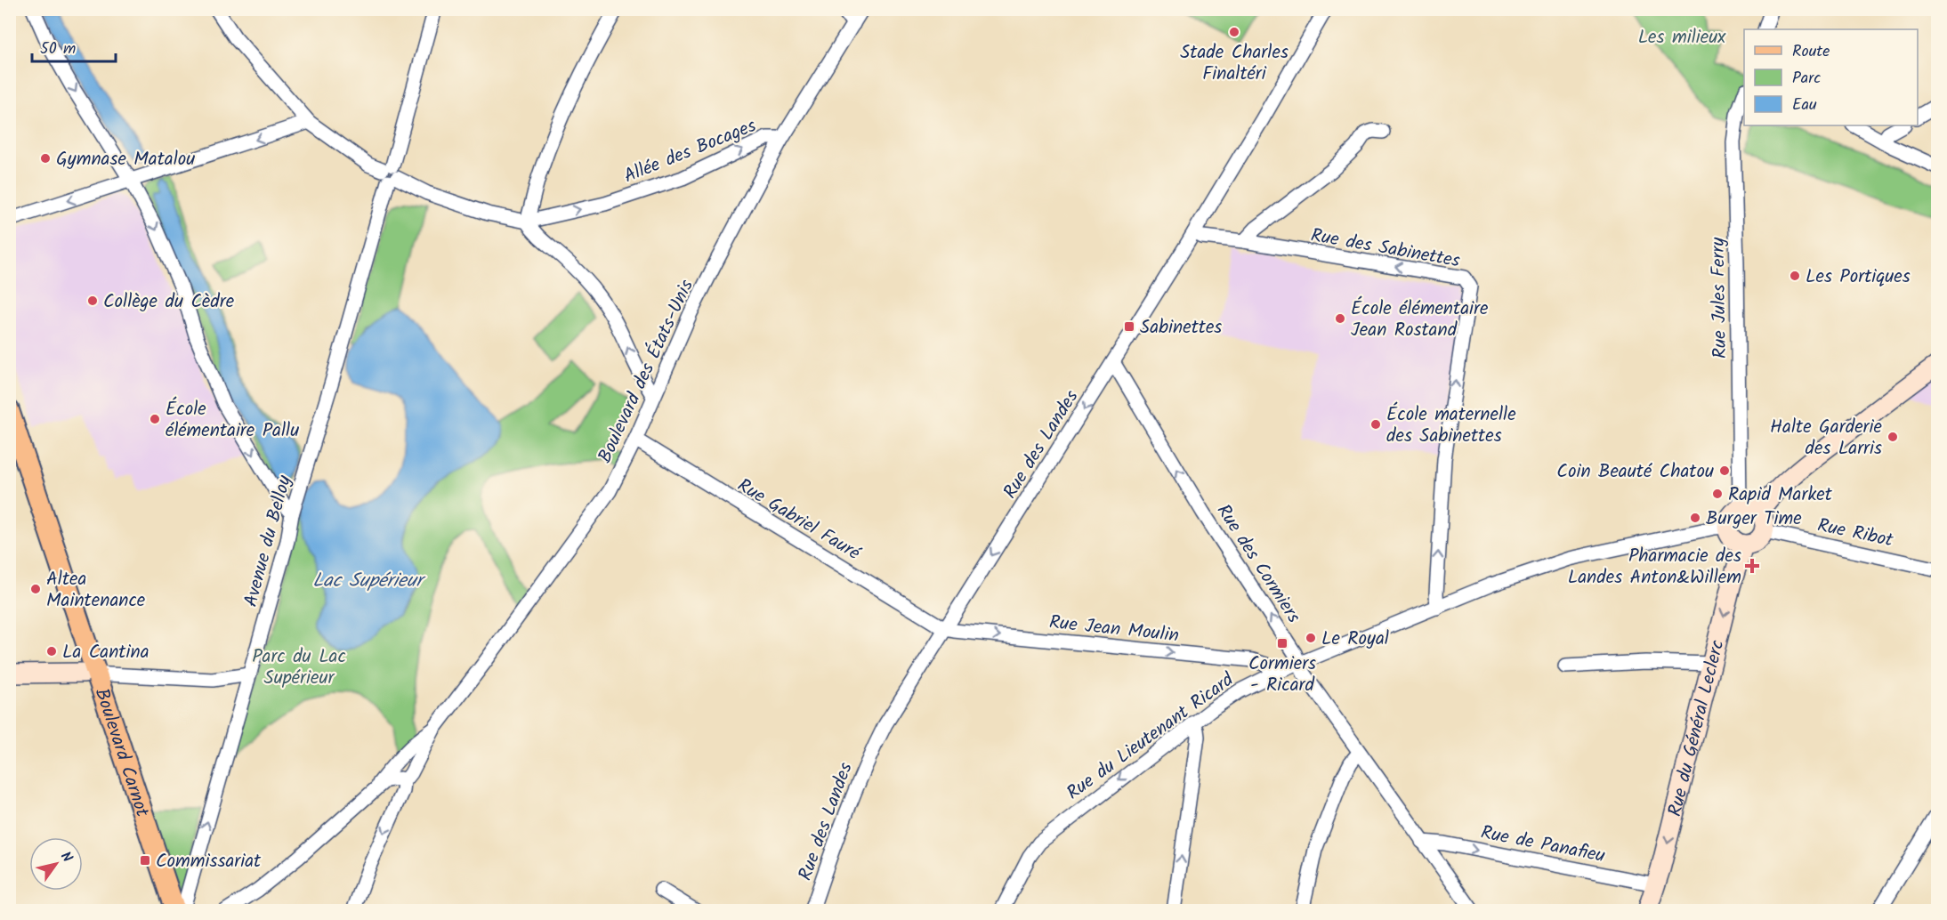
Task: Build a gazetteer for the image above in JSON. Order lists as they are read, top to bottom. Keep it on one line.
{"streets":{"main road":["Boulevard Carnot"],"street":["Allée des Bocages","Rue des Sabinettes","Rue Jules Ferry","Boulevard des États-Unis","Rue des Landes","Rue Gabriel Fauré","Rue Ribot","Avenue du Belloy","Rue des Cormiers","Rue Jean Moulin","Rue du Général Leclerc","Rue du Lieutenant Ricard","Rue de Panafieu"]},"crossings":[["Allée des Bocages","Boulevard des États-Unis"],["Allée des Bocages","Avenue du Belloy"],["Rue des Sabinettes","Rue des Landes"],["Rue des Sabinettes","Rue du Lieutenant Ricard"],["Rue Jules Ferry","Rue Ribot"],["Rue Jules Ferry","Rue du Général Leclerc"],["Rue Jules Ferry","Rue du Lieutenant Ricard"],["Boulevard des États-Unis","Rue Gabriel Fauré"],["Rue des Landes","Rue Gabriel Fauré"],["Rue des Landes","Rue des Cormiers"],["Rue des Landes","Rue Jean Moulin"],["Rue Gabriel Fauré","Rue Jean Moulin"],["Rue Ribot","Rue du Général Leclerc"],["Rue Ribot","Rue du Lieutenant Ricard"],["Rue des Cormiers","Rue du Lieutenant Ricard"],["Rue des Cormiers","Rue de Panafieu"],["Rue Jean Moulin","Rue du Lieutenant Ricard"],["Rue du Général Leclerc","Rue du Lieutenant Ricard"],["Rue du Général Leclerc","Rue de Panafieu"]],"one_way":["Allée des Bocages","Rue des Cormiers","Rue Jean Moulin","Rue du Général Leclerc","Rue de Panafieu"],"water":["Lac Supérieur"],"parks":["Les milieux","Parc du Lac Supérieur"],"places":{"other":["Stade Charles Finaltéri","Gymnase Matalou","Les Portiques","Collège du Cèdre","École élémentaire Jean Rostand","École élémentaire Pallu","École maternelle des Sabinettes","Halte Garderie des Larris","Coin Beauté Chatou","Rapid Market","Burger Time","Altea Maintenance","Le Royal","La Cantina"],"transit":["Sabinettes","Cormiers - Ricard","Commissariat"],"health":["Pharmacie des Landes Anton&Willem"]},"legend":["Route","Parc","Eau"],"scale_bar":"50 m","north":"top right"}
